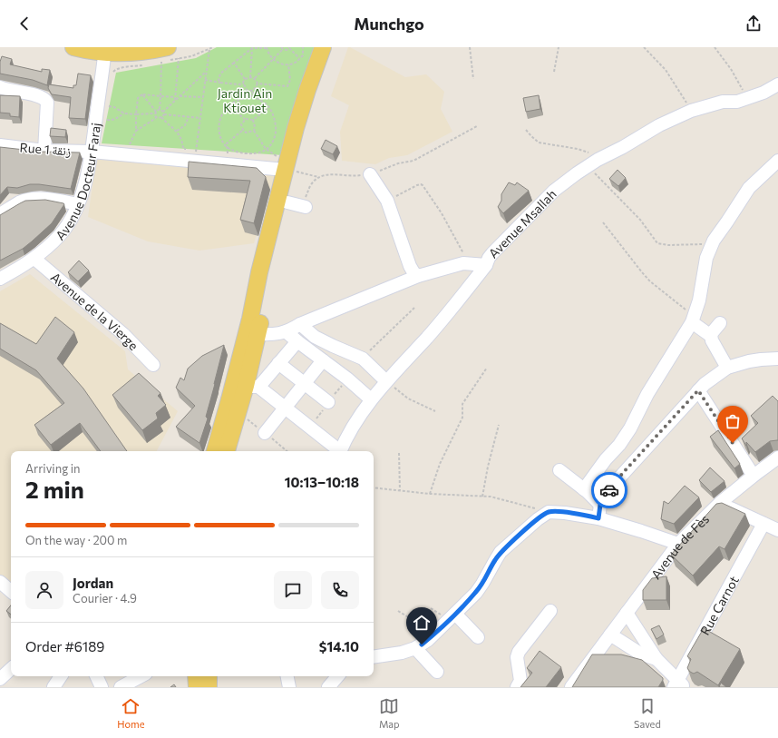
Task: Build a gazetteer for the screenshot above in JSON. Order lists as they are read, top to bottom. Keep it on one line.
{"streets":{"street":["Rue 1 زنقة","Avenue Docteur Faraj","Avenue Msallah","Avenue de la Vierge","Avenue de Fès","Rue Carnot"]},"crossings":[["Rue 1 زنقة","Avenue Docteur Faraj"],["Avenue Docteur Faraj","Avenue de la Vierge"]],"parks":["Jardin Ain Ktiouet"],"page":{"header":"Munchgo","heading":["2 min","Arriving in","10:13–10:18"],"panel":["Jordan","Courier · 4.9","Order #6189","$14.10"],"bar":"On the way · 200 m","tabs":["Home","Map","Saved"]}}
